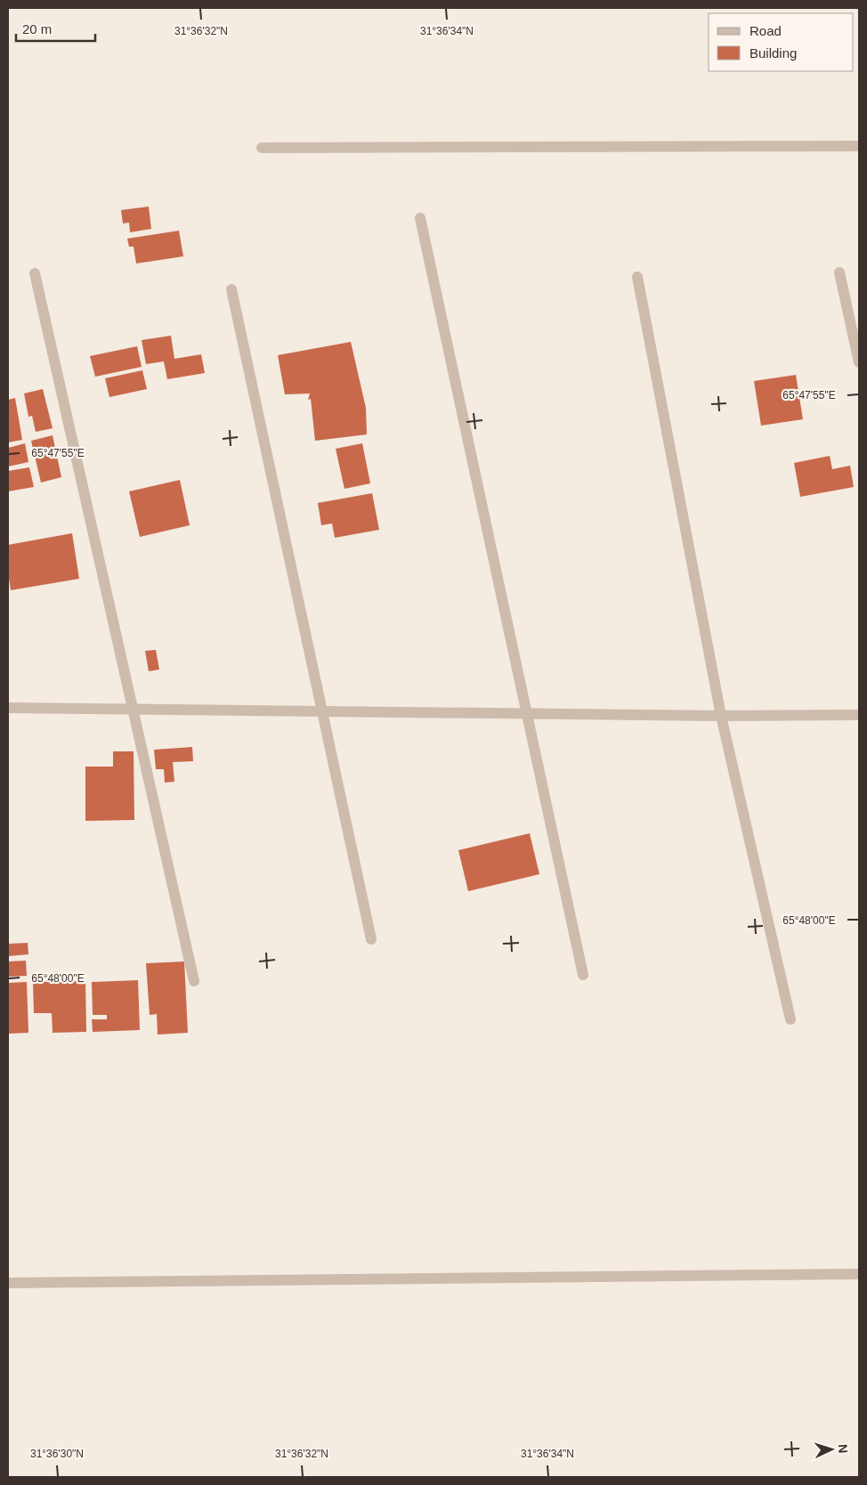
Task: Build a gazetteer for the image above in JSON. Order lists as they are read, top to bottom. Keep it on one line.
{"legend":["Road","Building"],"scale_bar":"20 m","north":"right","coordinates":["31°36'32\"N","31°36'34\"N","65°47'55\"E","65°48'00\"E","31°36'30\"N"]}
